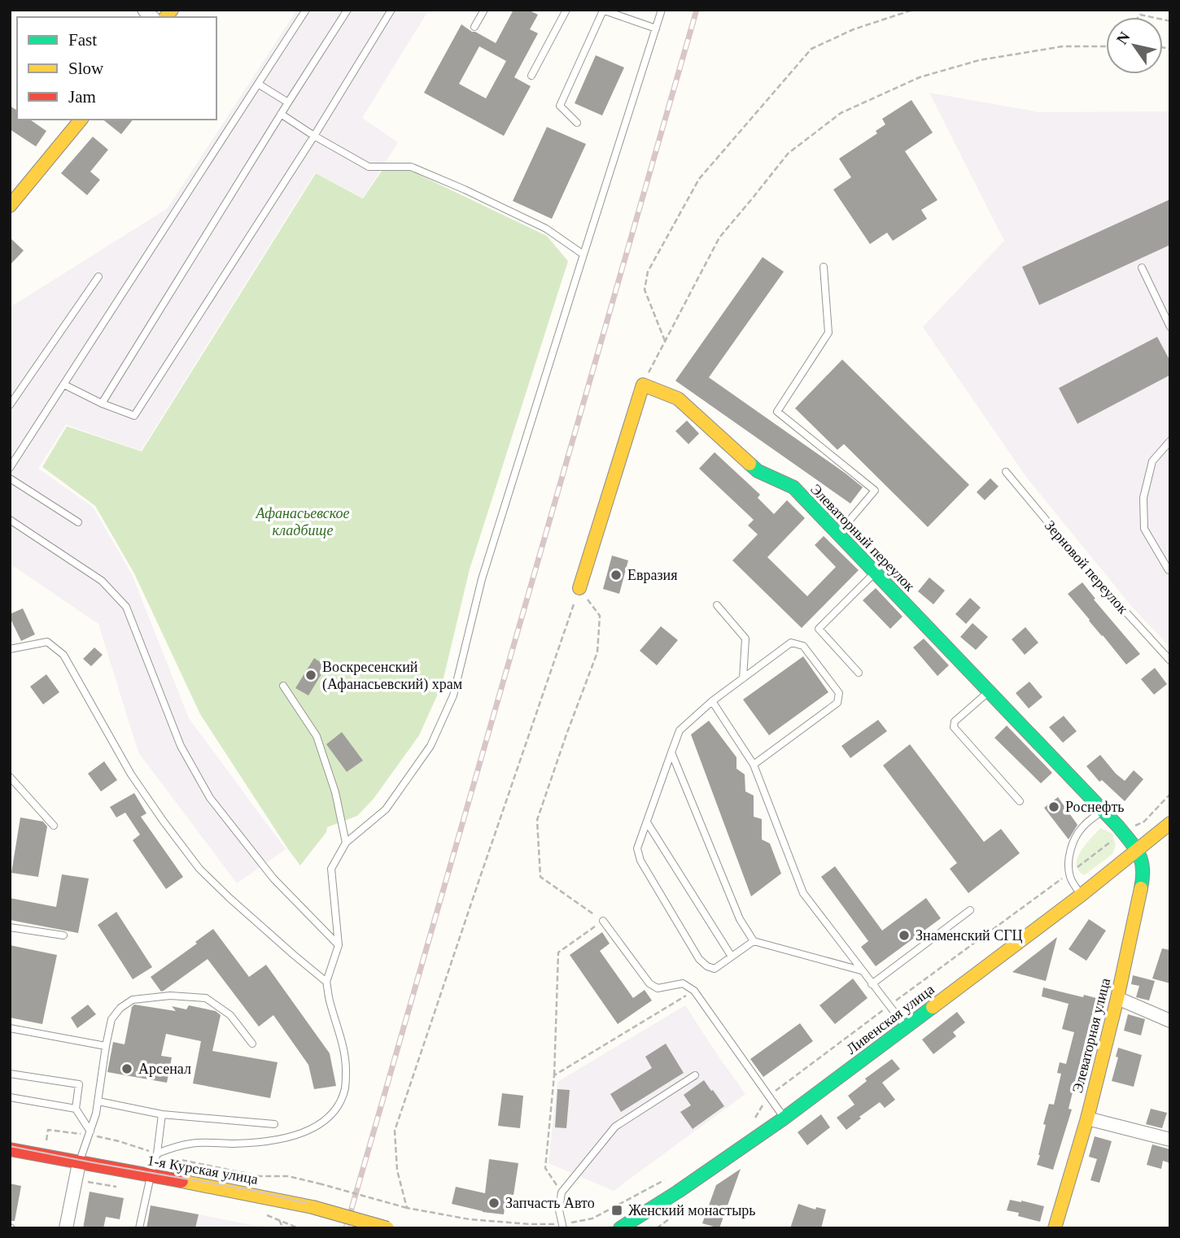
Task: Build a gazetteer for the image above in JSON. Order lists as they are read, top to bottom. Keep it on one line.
{"streets":{"street":["Элеваторный переулок","Ливенская улица","Элеваторная улица","1-я Курская улица"],"lane":["Зерновой переулок"]},"crossings":[["Элеваторный переулок","Ливенская улица"],["Элеваторный переулок","Элеваторная улица"],["Ливенская улица","Элеваторная улица"]],"parks":["Афанасьевское кладбище"],"places":{"other":["Евразия","Воскресенский (Афанасьевский) храм","Роснефть","Знаменский СГЦ","Арсенал","Запчасть Авто"],"transit":["Женский монастырь"]},"legend":["Fast","Slow","Jam"],"north":"top left"}
